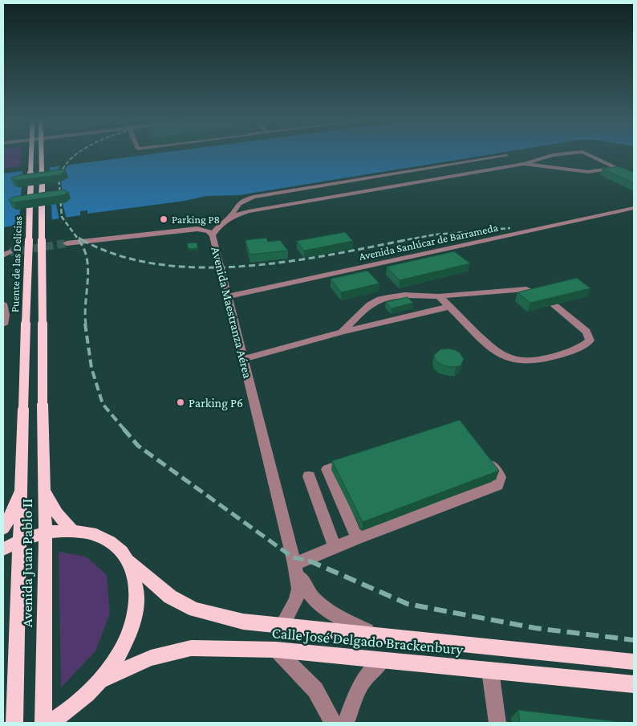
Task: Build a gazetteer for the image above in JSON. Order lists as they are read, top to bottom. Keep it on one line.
{"streets":{"main road":["Puente de las Delicias","Avenida Juan Pablo II","Calle José Delgado Brackenbury"],"street":["Avenida Sanlúcar de Barrameda","Avenida Maestranza Aérea"]},"crossings":[["Avenida Sanlúcar de Barrameda","Avenida Maestranza Aérea"],["Puente de las Delicias","Avenida Juan Pablo II"]],"places":["Parking P8","Parking P6"]}
